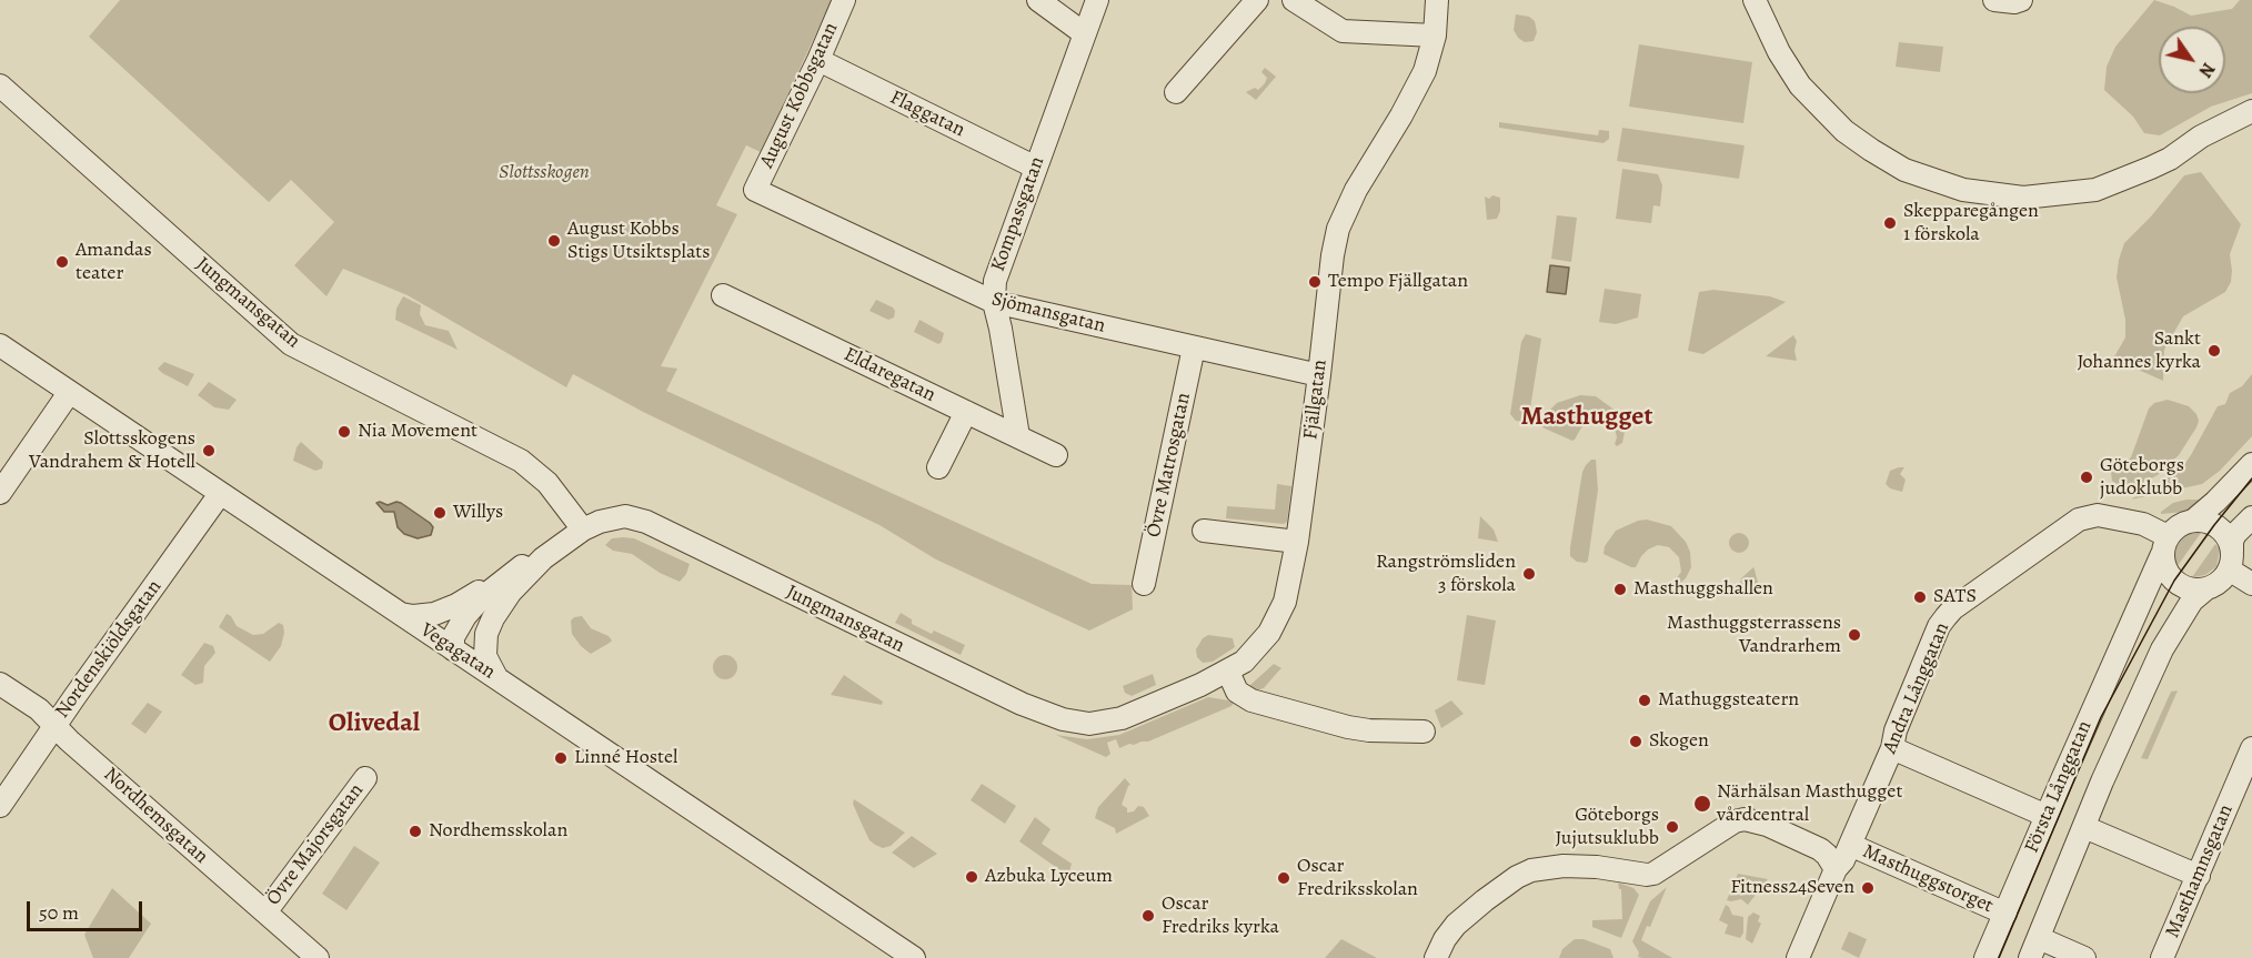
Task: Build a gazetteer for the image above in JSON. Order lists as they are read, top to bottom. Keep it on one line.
{"streets":{"street":["August Kobbsgatan","Flaggatan","Kompassgatan","Jungmansgatan","Sjömansgatan","Eldaregatan","Fjällgatan","Övre Matrosgatan","Nordenskiöldsgatan","Vegagatan","Andra Långgatan","Första Långgatan","Nordhemsgatan","Övre Majorsgatan","Masthamnsgatan","Masthuggstorget"]},"crossings":[["August Kobbsgatan","Flaggatan"],["August Kobbsgatan","Sjömansgatan"],["Flaggatan","Kompassgatan"],["Kompassgatan","Sjömansgatan"],["Kompassgatan","Eldaregatan"],["Jungmansgatan","Fjällgatan"],["Sjömansgatan","Fjällgatan"],["Sjömansgatan","Övre Matrosgatan"],["Nordenskiöldsgatan","Vegagatan"],["Nordenskiöldsgatan","Nordhemsgatan"],["Andra Långgatan","Första Långgatan"],["Andra Långgatan","Masthuggstorget"],["Första Långgatan","Masthuggstorget"],["Nordhemsgatan","Övre Majorsgatan"]],"districts":["Masthugget","Olivedal"],"parks":["Slottsskogen"],"places":["Skepparegången 1 förskola","August Kobbs Stigs Utsiktsplats","Amandas teater","Tempo Fjällgatan","Sankt Johannes kyrka","Nia Movement","Slottsskogens Vandrahem & Hotell","Göteborgs judoklubb","Willys","Rangströmsliden 3 förskola","Masthuggshallen","SATS","Masthuggsterrassens Vandrarhem","Mathuggsteatern","Skogen","Linné Hostel","Närhälsan Masthugget vårdcentral","Göteborgs Jujutsuklubb","Nordhemsskolan","Azbuka Lyceum","Oscar Fredriksskolan","Fitness24Seven","Oscar Fredriks kyrka"],"scale_bar":"50 m","north":"bottom right"}
